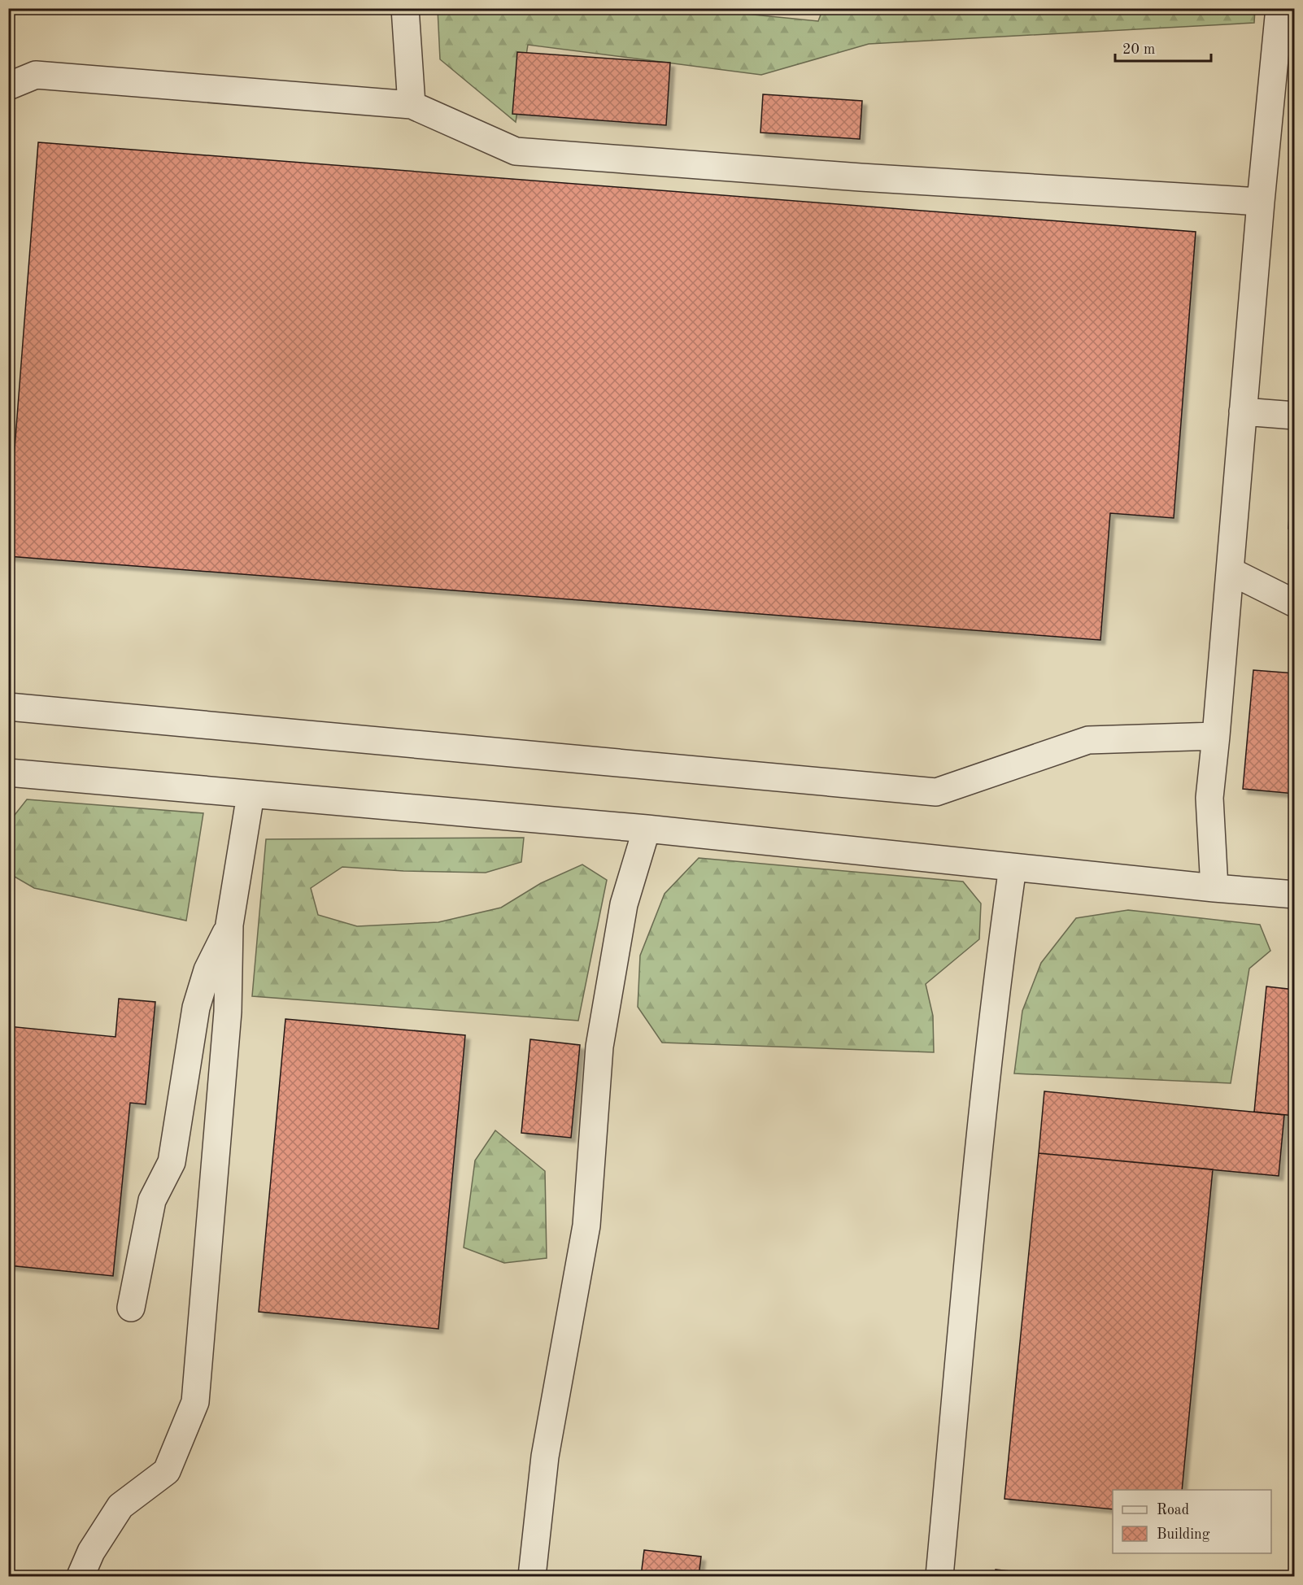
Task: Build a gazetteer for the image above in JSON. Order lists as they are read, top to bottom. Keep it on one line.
{"legend":["Road","Building"],"scale_bar":"20 m"}
